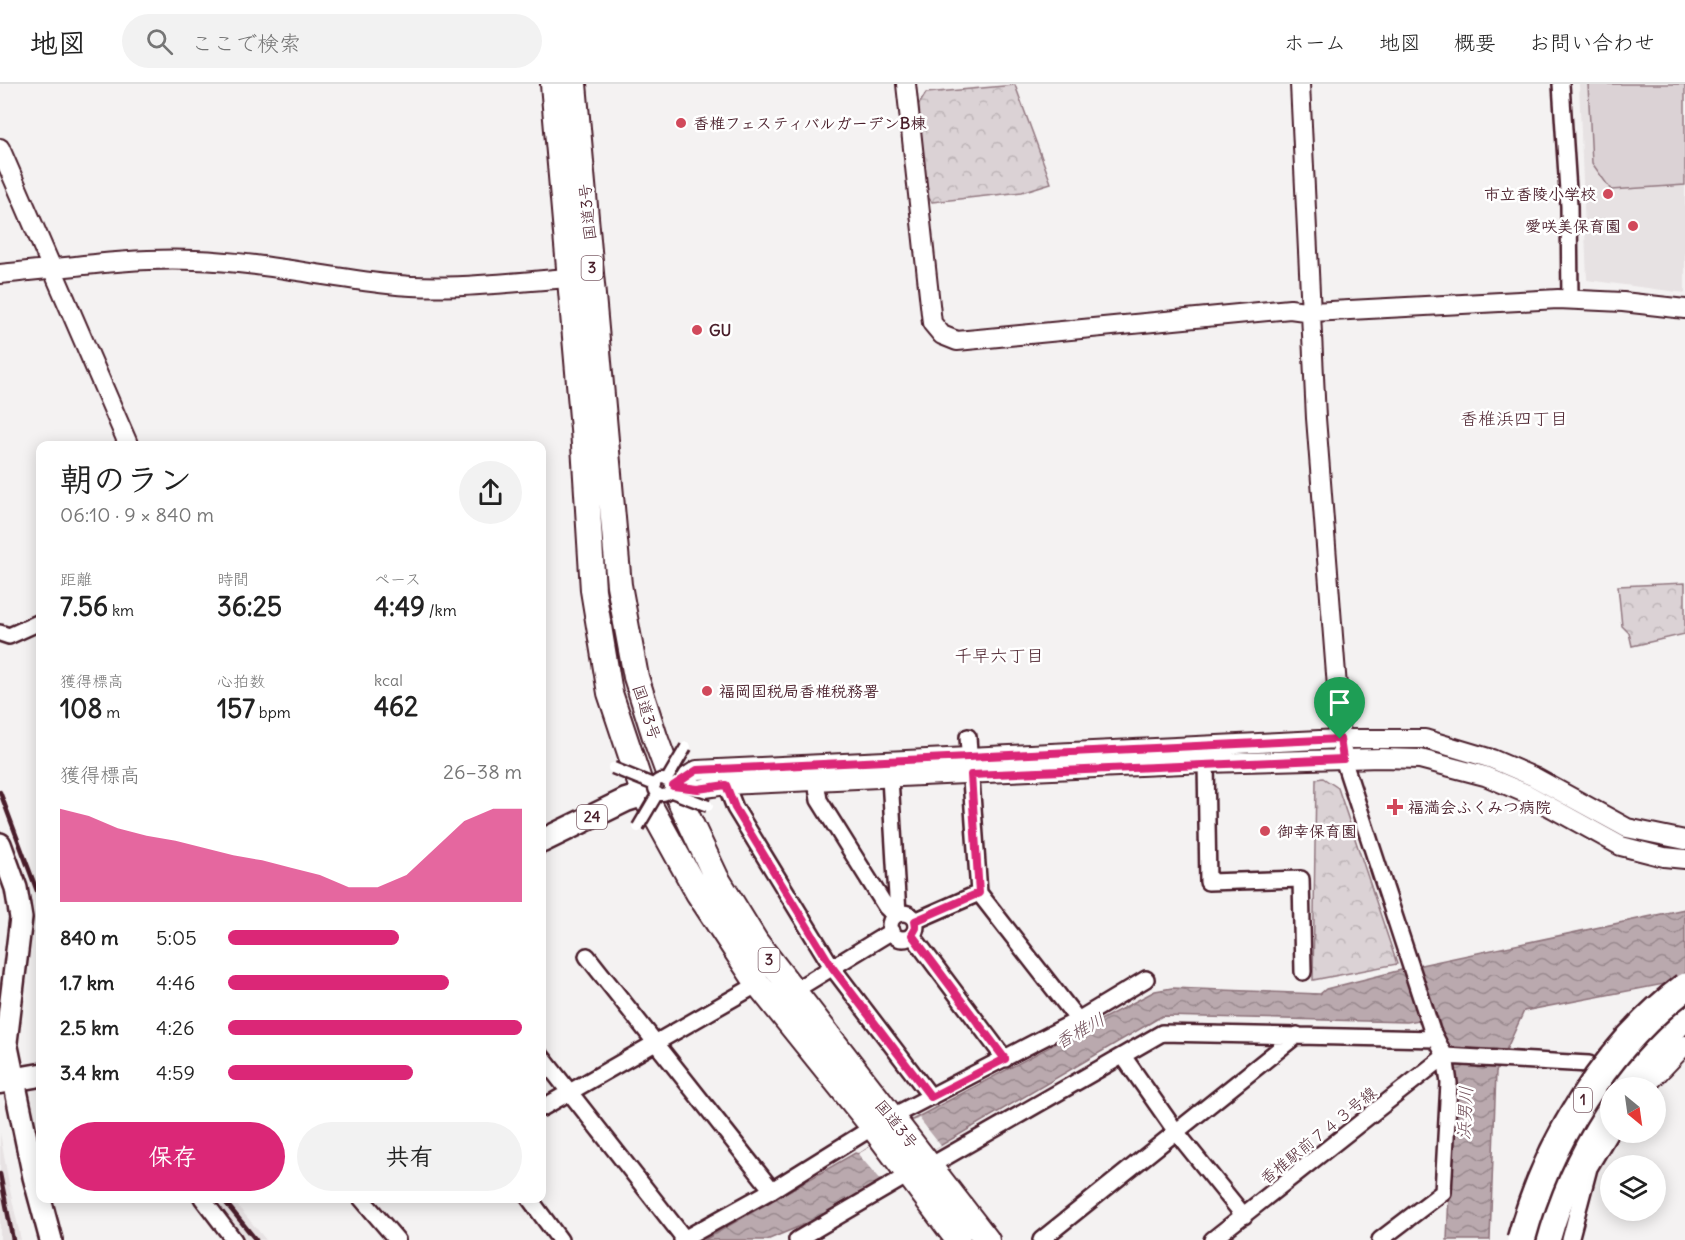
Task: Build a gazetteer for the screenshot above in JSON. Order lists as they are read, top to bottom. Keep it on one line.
{"streets":{"highway":["国道3号","3","1"],"main road":["24"],"street":["香椎駅前７４３号線"]},"crossings":[["国道3号","24"]],"districts":["香椎浜四丁目","千早六丁目"],"water":["香椎川","浜男川"],"places":{"other":["香椎フェスティバルガーデンB棟","市立香陵小学校","愛咲美保育園","GU","福岡国税局香椎税務署","御幸保育園"],"health":["福満会ふくみつ病院"]},"north":"bottom right","page":{"header":"地図","search":"ここで検索","nav":["ホーム","地図","概要","お問い合わせ"],"heading":["朝のラン","06:10 · 9 × 840 m"],"stats":[["距離","7.56 km"],["時間","36:25"],["ペース","4:49 /km"],["獲得標高","108 m"],["心拍数","157 bpm"],["kcal","462"]],"chart":["獲得標高","26–38 m"],"list":[{"name":"840 m","note":"5:05"},{"name":"1.7 km","note":"4:46"},{"name":"2.5 km","note":"4:26"},{"name":"3.4 km","note":"4:59"}],"buttons":["保存","共有"]}}
